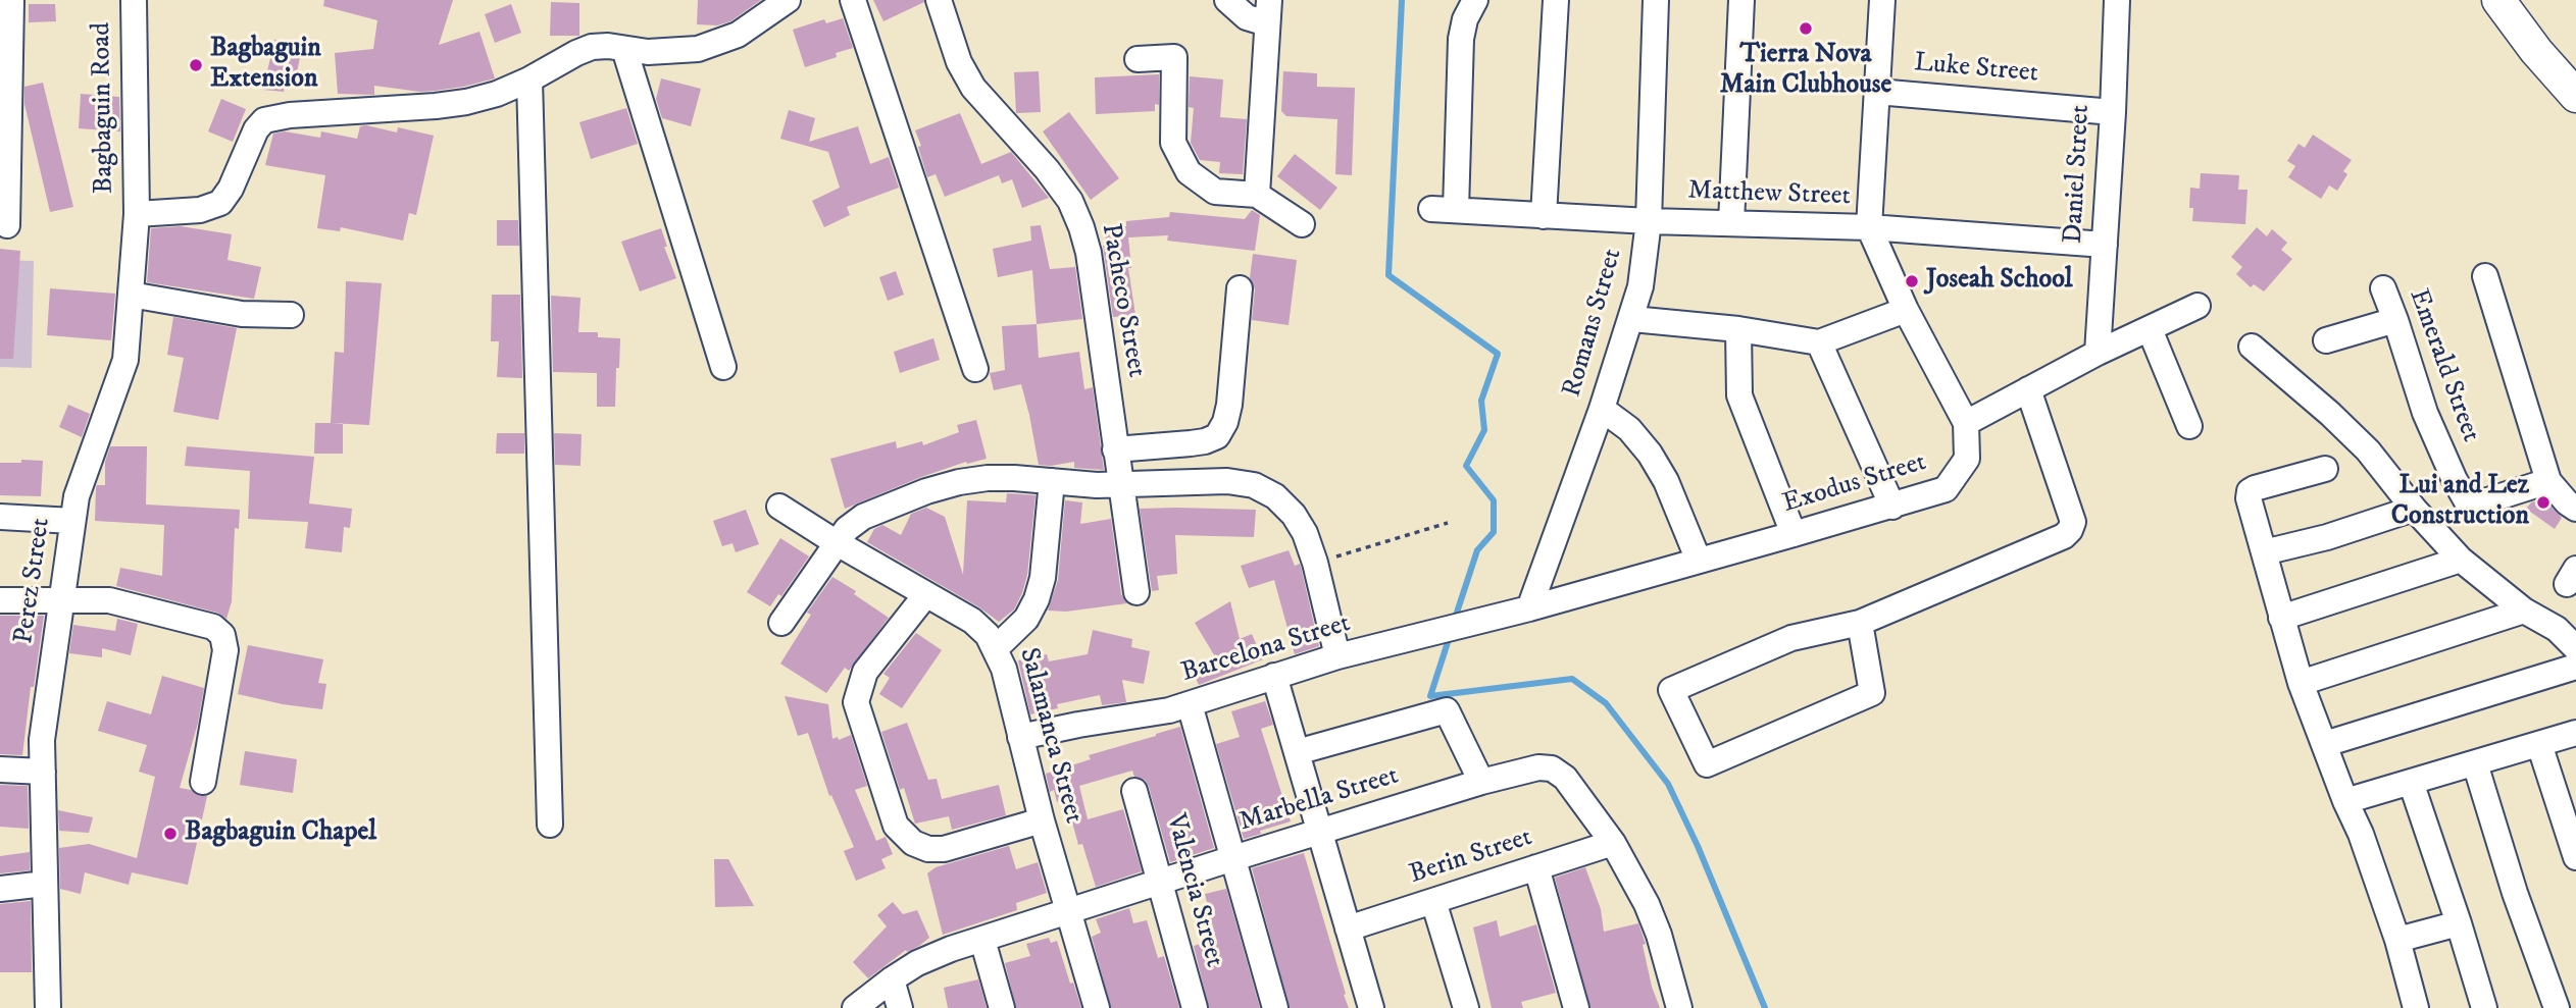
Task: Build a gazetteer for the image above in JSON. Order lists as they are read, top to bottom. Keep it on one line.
{"streets":{"street":["Luke Street","Bagbaguin Road","Daniel Street","Matthew Street","Pacheco Street","Romans Street","Emerald Street","Exodus Street","Perez Street","Barcelona Street","Salamanca Street","Marbella Street","Berin Street","Valencia Street"]},"crossings":[["Luke Street","Daniel Street"],["Luke Street","Exodus Street"],["Bagbaguin Road","Perez Street"],["Daniel Street","Matthew Street"],["Matthew Street","Romans Street"],["Matthew Street","Exodus Street"],["Romans Street","Exodus Street"],["Romans Street","Barcelona Street"],["Exodus Street","Barcelona Street"],["Barcelona Street","Salamanca Street"],["Salamanca Street","Marbella Street"],["Marbella Street","Berin Street"],["Marbella Street","Valencia Street"]],"places":["Tierra Nova Main Clubhouse","Bagbaguin Extension","Joseah School","Lui and Lez Construction","Bagbaguin Chapel"]}
